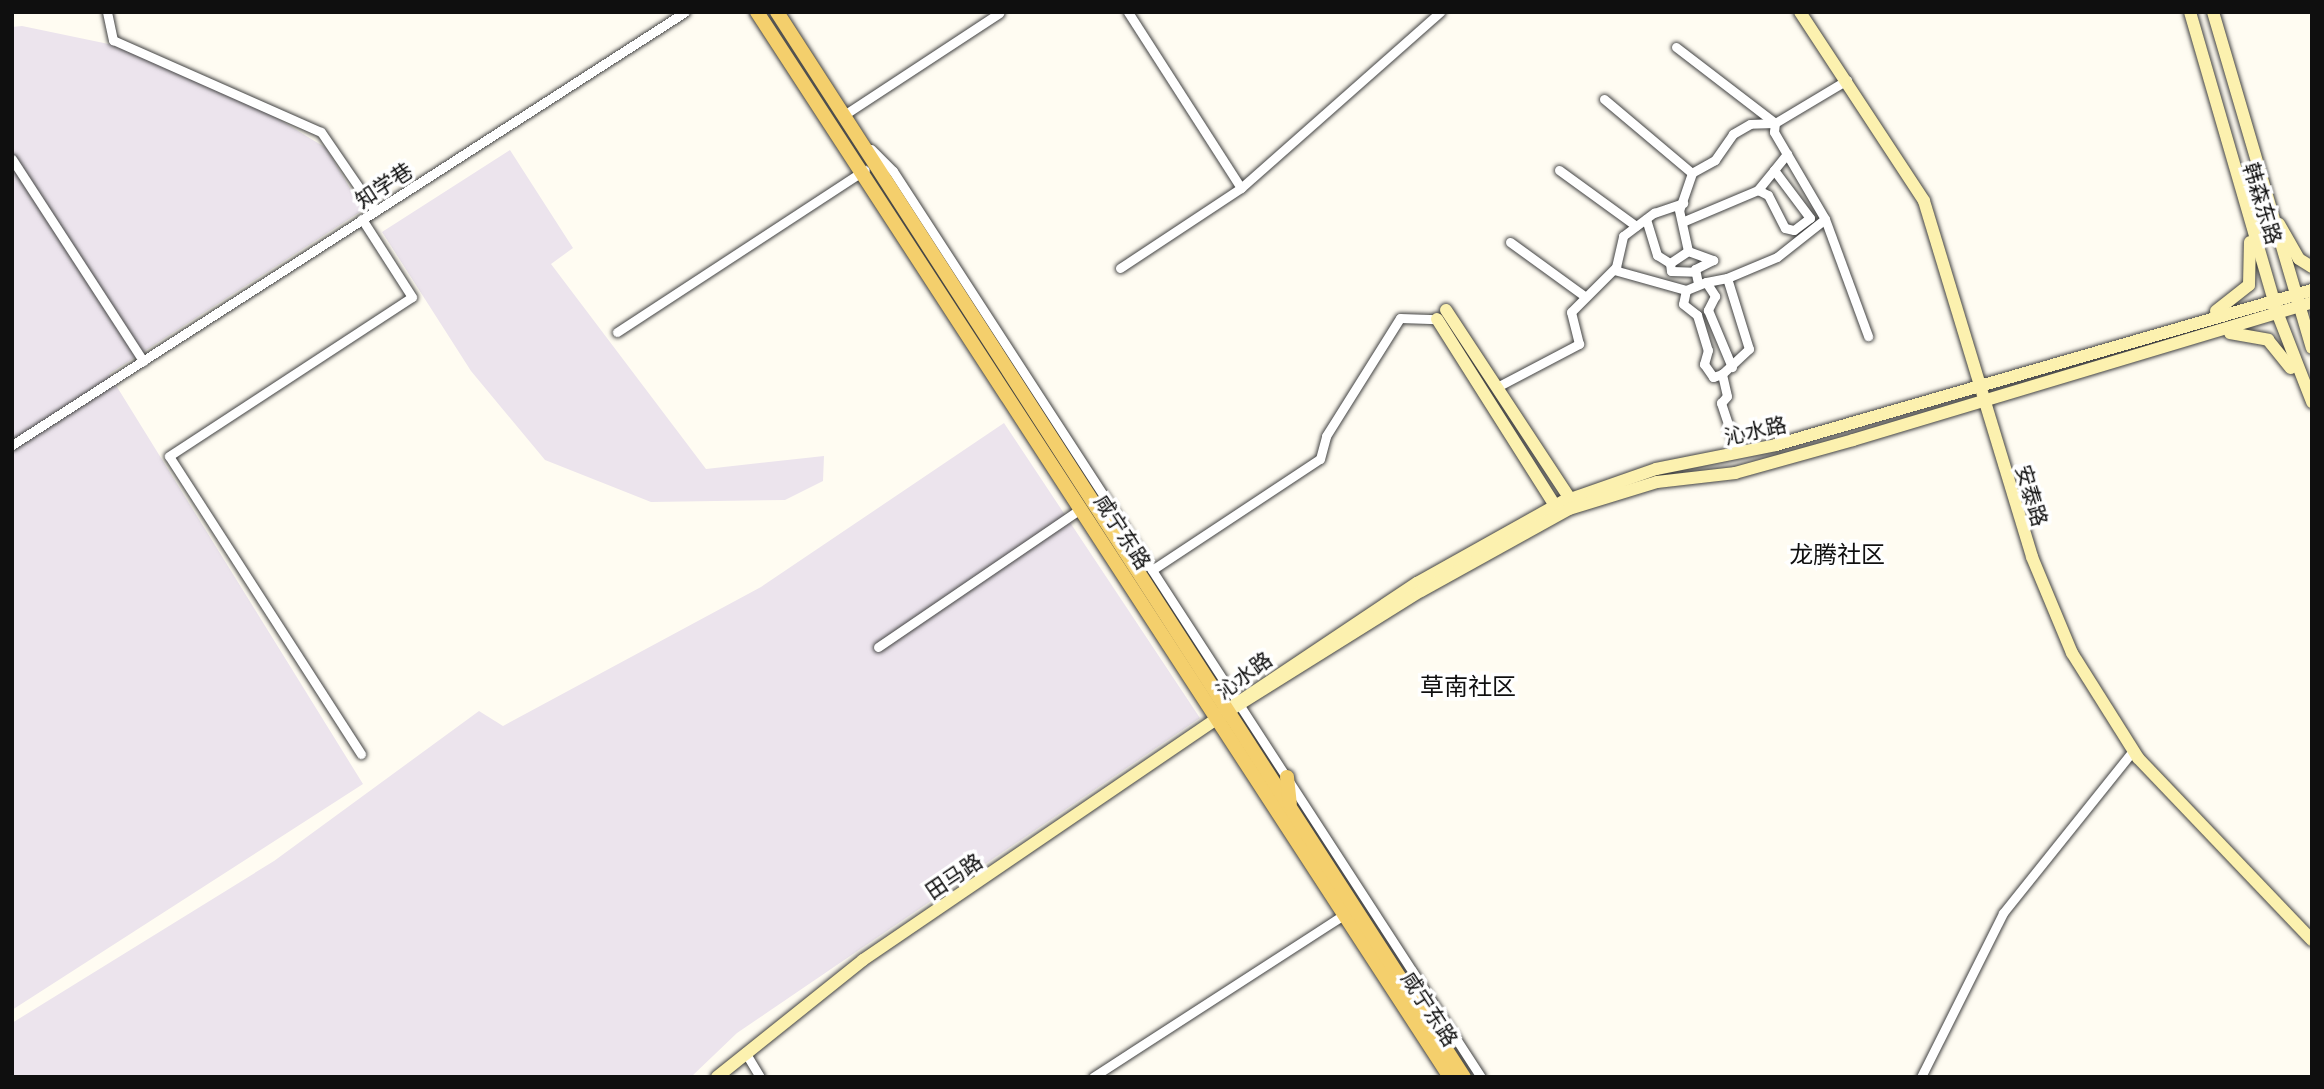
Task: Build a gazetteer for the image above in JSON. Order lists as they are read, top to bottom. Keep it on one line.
{"streets":{"main road":["韩森东路","沁水路","安泰路","咸宁东路","田马路"],"street":["知学巷"]},"crossings":[["韩森东路","沁水路"],["沁水路","安泰路"],["沁水路","咸宁东路"],["沁水路","田马路"],["咸宁东路","田马路"]],"districts":["龙腾社区","草南社区"]}
